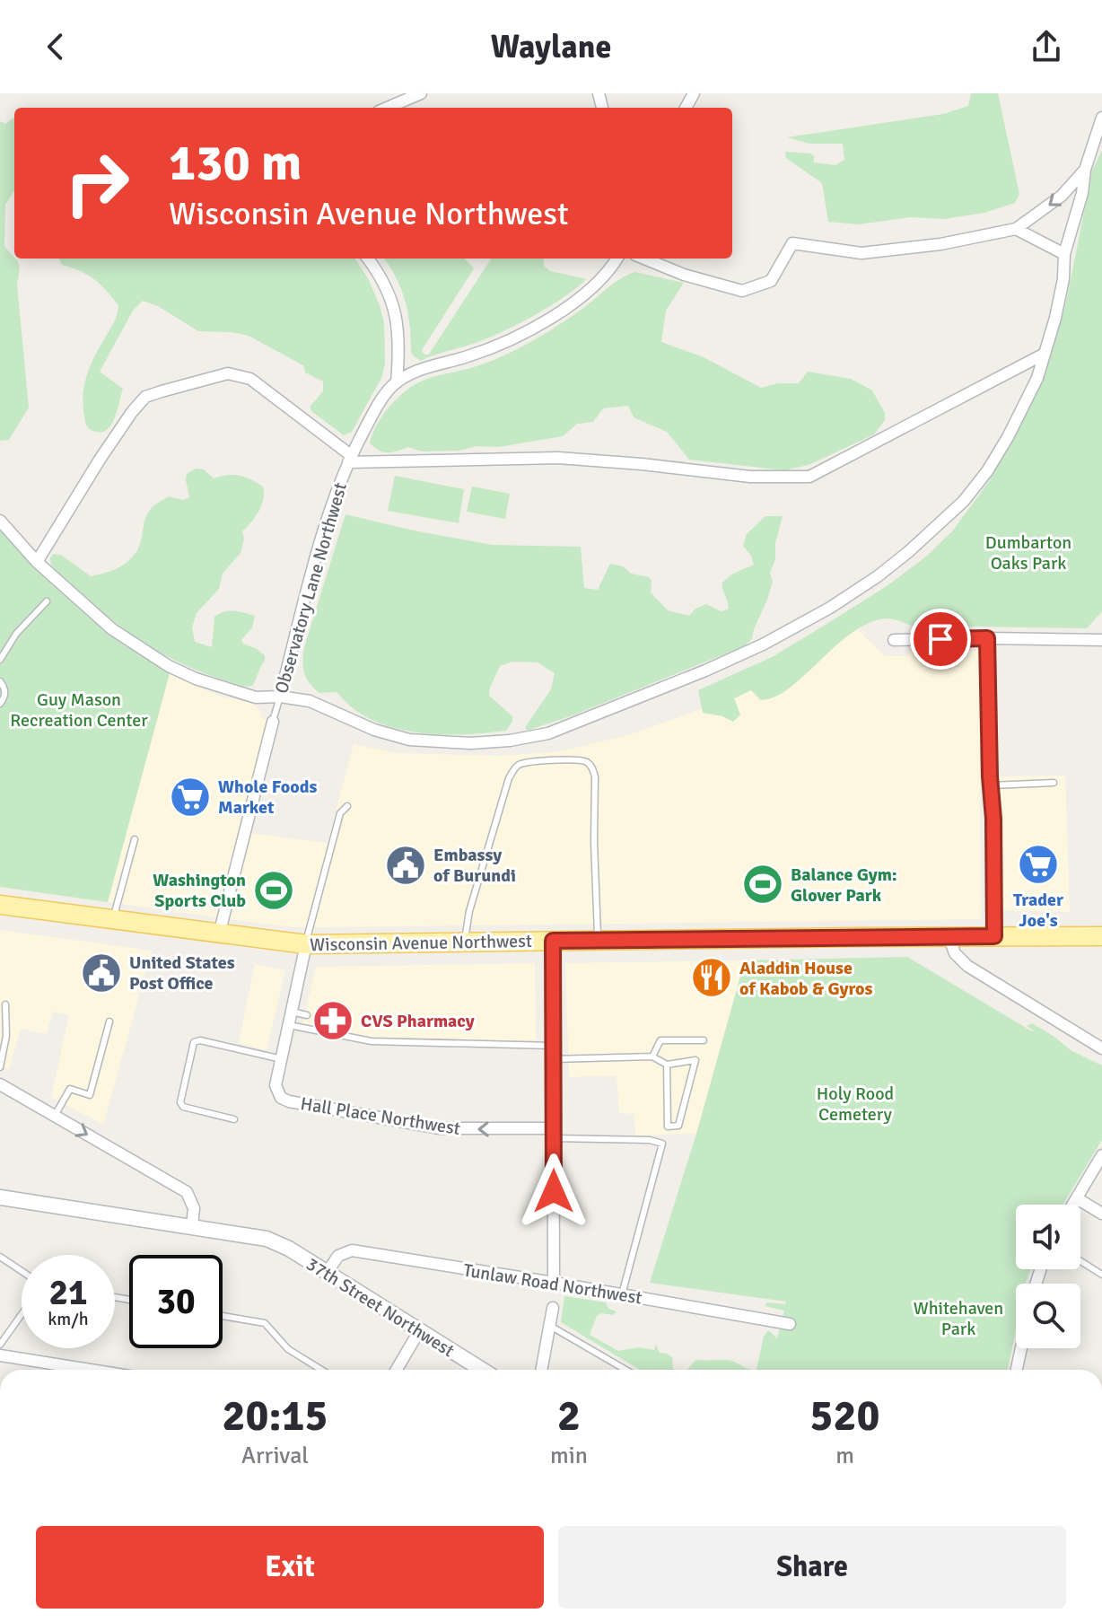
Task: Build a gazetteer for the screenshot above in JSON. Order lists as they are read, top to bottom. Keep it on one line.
{"streets":{"main road":["Wisconsin Avenue Northwest"],"street":["Observatory Lane Northwest","Hall Place Northwest","Tunlaw Road Northwest","37th Street Northwest"]},"crossings":[["Observatory Lane Northwest","Wisconsin Avenue Northwest"],["Wisconsin Avenue Northwest","Hall Place Northwest"],["Tunlaw Road Northwest","37th Street Northwest"]],"one_way":["Hall Place Northwest"],"parks":["Dumbarton Oaks Park","Guy Mason Recreation Center","Holy Rood Cemetery","Whitehaven Park"],"places":{"supermarket":["Whole Foods Market","Trader Joe's"],"public building":["Embassy of Burundi","United States Post Office"],"sports":["Balance Gym: Glover Park","Washington Sports Club"],"restaurant":["Aladdin House of Kabob & Gyros"],"pharmacy":["CVS Pharmacy"]},"page":{"header":"Waylane","turn":["130 m","Wisconsin Avenue Northwest"],"speed":"21 km/h","limit":"30","eta":["20:15","Arrival","2","min","520","m"],"buttons":["Exit","Share"]}}
